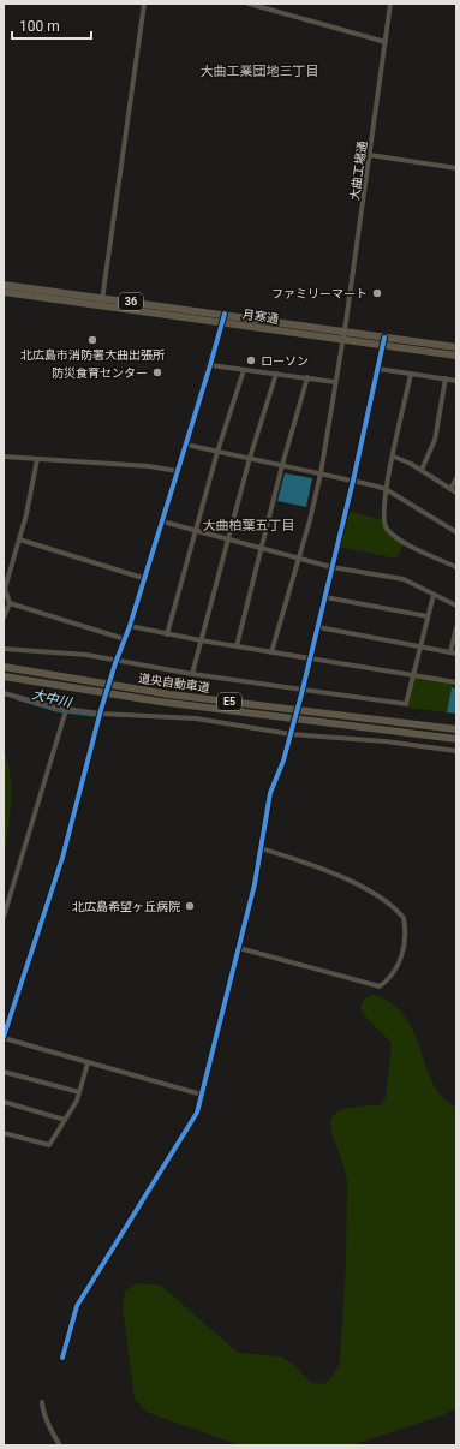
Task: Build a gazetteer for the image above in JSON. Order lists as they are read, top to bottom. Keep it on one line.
{"streets":{"highway":["36","月寒通","道央自動車道","E5"],"street":["大曲工場通"]},"crossings":[["大曲工場通","月寒通"]],"districts":["大曲工業団地三丁目","大曲柏葉五丁目"],"water":["大中川"],"places":["ファミリーマート","北広島市消防署大曲出張所","ローソン","防災食育センター","北広島希望ヶ丘病院"],"scale_bar":"100 m"}
